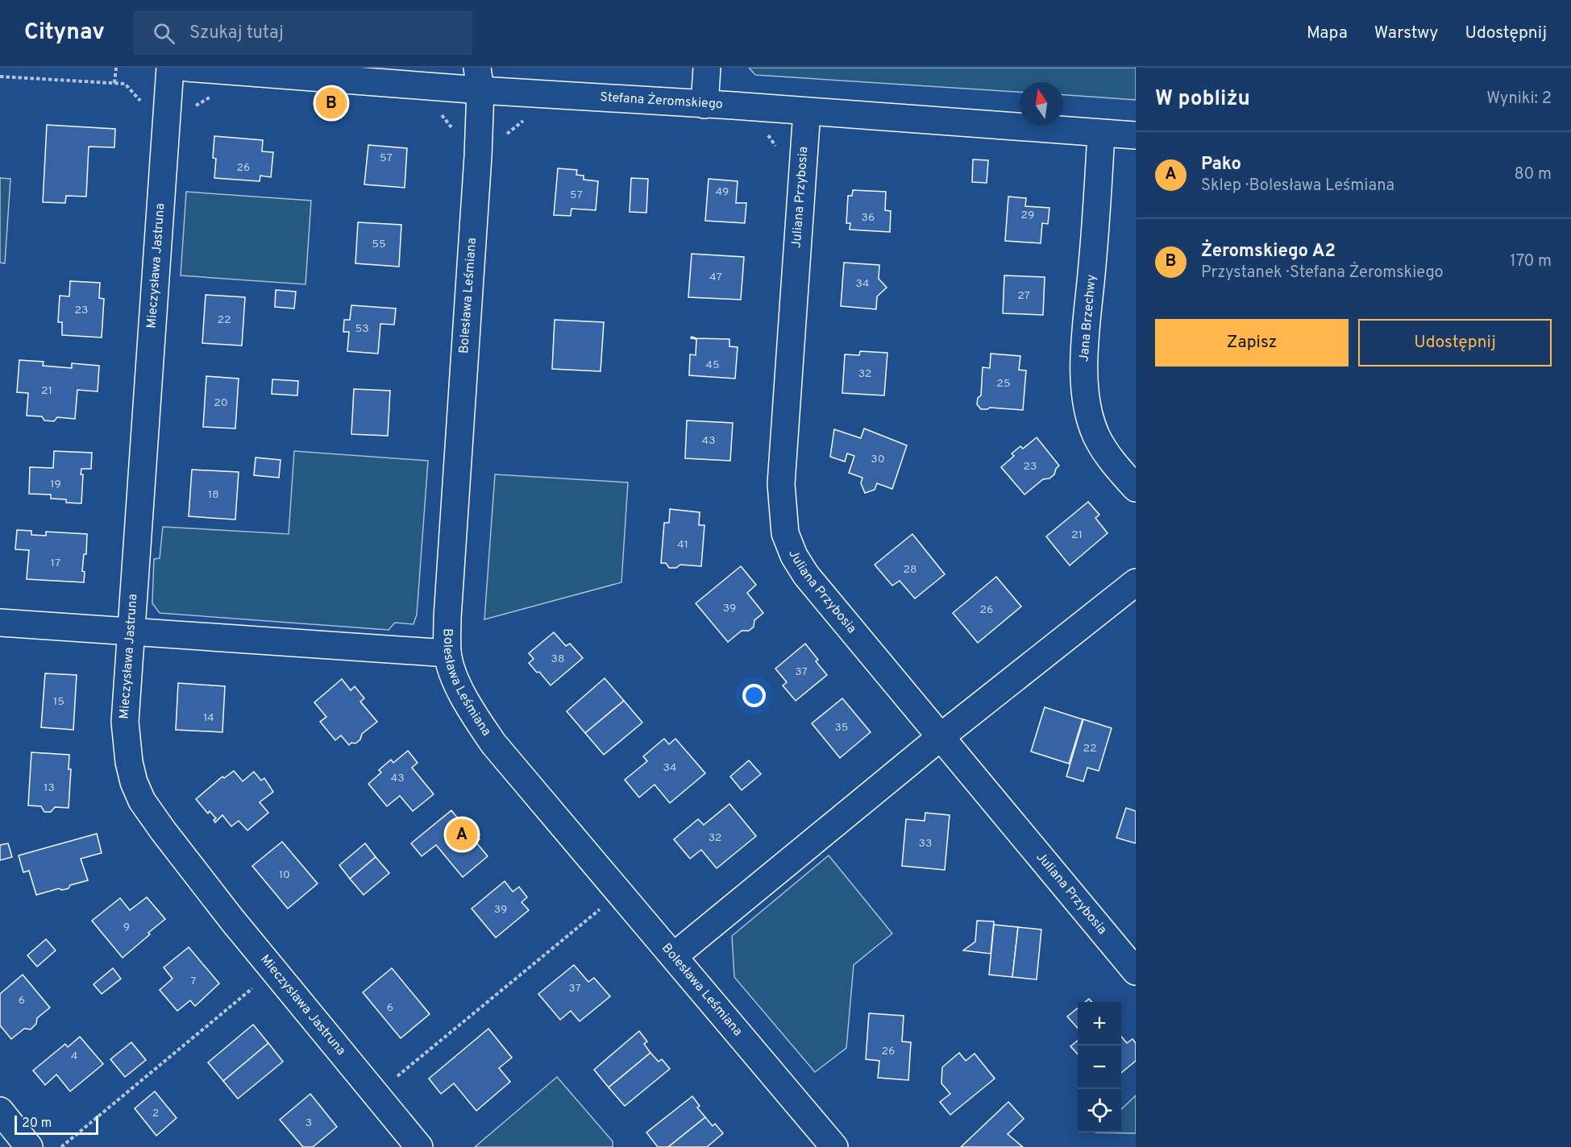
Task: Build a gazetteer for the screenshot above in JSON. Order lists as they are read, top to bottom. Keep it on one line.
{"streets":{"street":["Stefana Żeromskiego","Juliana Przybosia","Mieczysława Jastruna","Bolesława Leśmiana","Jana Brzechwy"]},"crossings":[["Stefana Żeromskiego","Juliana Przybosia"],["Stefana Żeromskiego","Bolesława Leśmiana"],["Stefana Żeromskiego","Jana Brzechwy"]],"house_numbers":["57","26","49","57","29","36","55","47","34","27","23","22","53","45","32","25","21","20","43","30","23","19","18","21","41","17","28","39","26","38","37","15","14","35","22","34","43","13","32","33","10","39","9","7","37","6","6","26","4","2","3"],"scale_bar":"20 m","north":"top","page":{"header":"Citynav","search":"Szukaj tutaj","nav":["Mapa","Warstwy","Udostępnij"],"heading":["W pobliżu","Wyniki: 2"],"pins":["B","A"],"list":[{"mark":"A","name":"Pako","note":"Sklep · Bolesława Leśmiana","value":"80 m"},{"mark":"B","name":"Żeromskiego A2","note":"Przystanek · Stefana Żeromskiego","value":"170 m"}],"buttons":["Zapisz","Udostępnij"],"map_buttons":["+","−"],"scale":"20 m"}}
